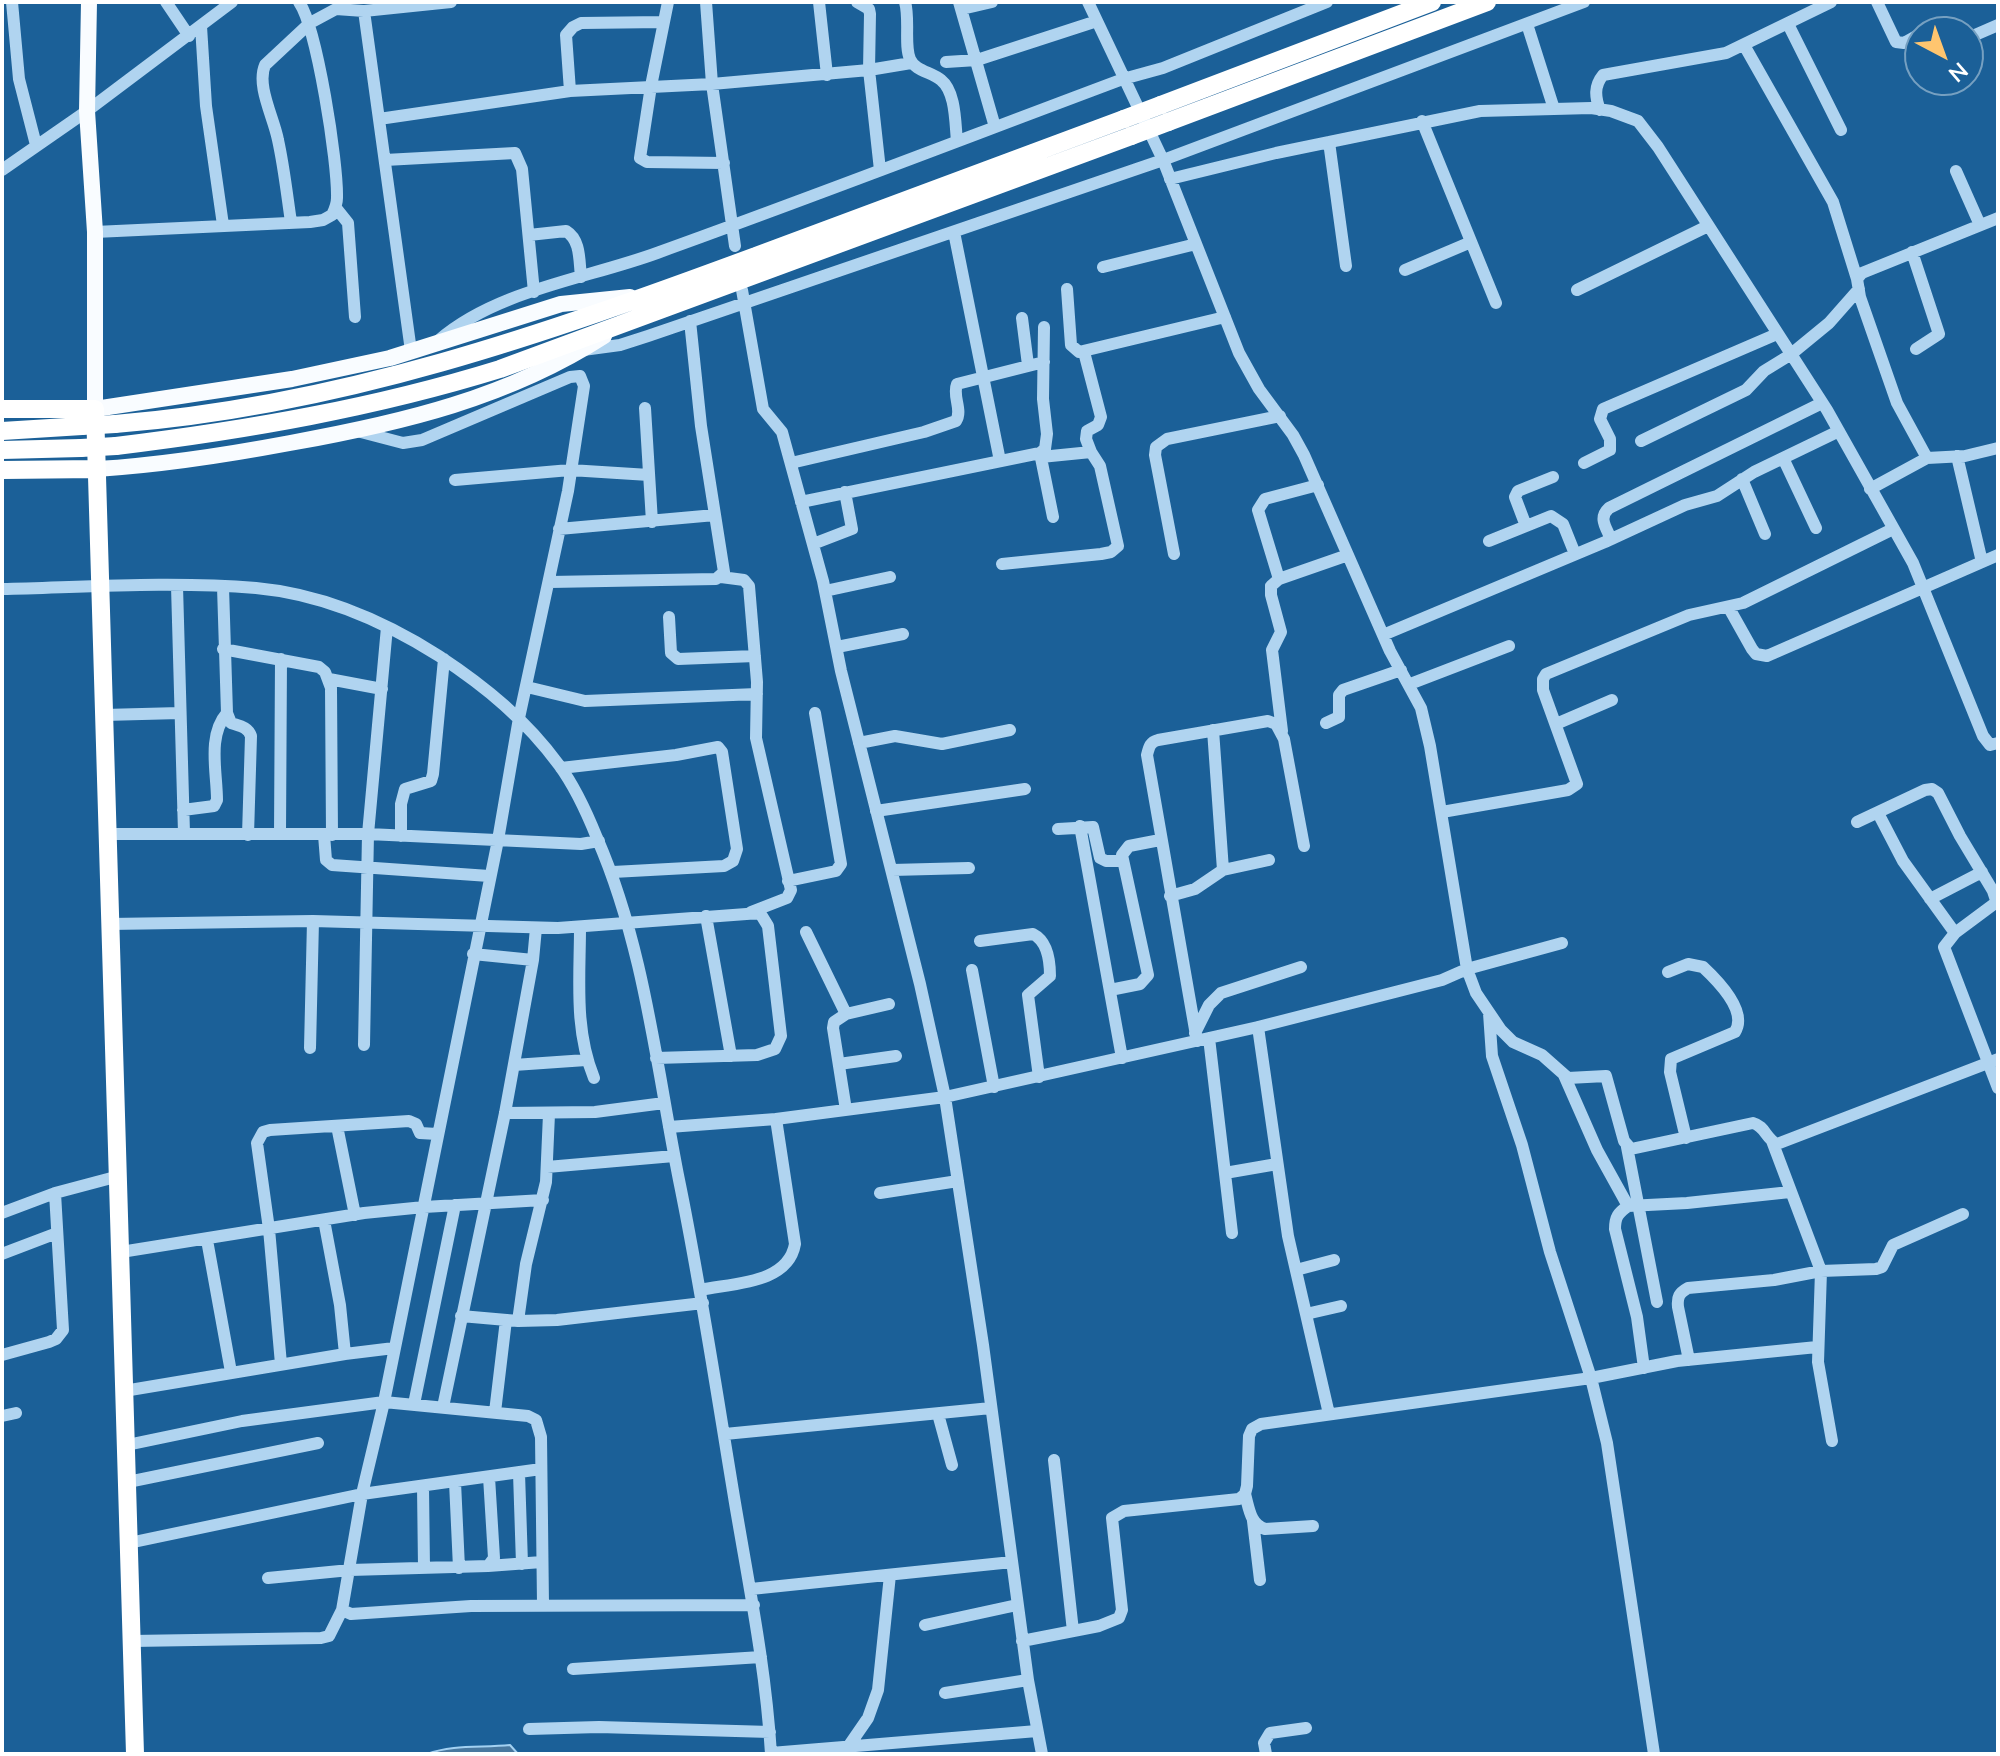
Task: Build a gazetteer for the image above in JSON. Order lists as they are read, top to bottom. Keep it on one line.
{"north":"bottom right"}
